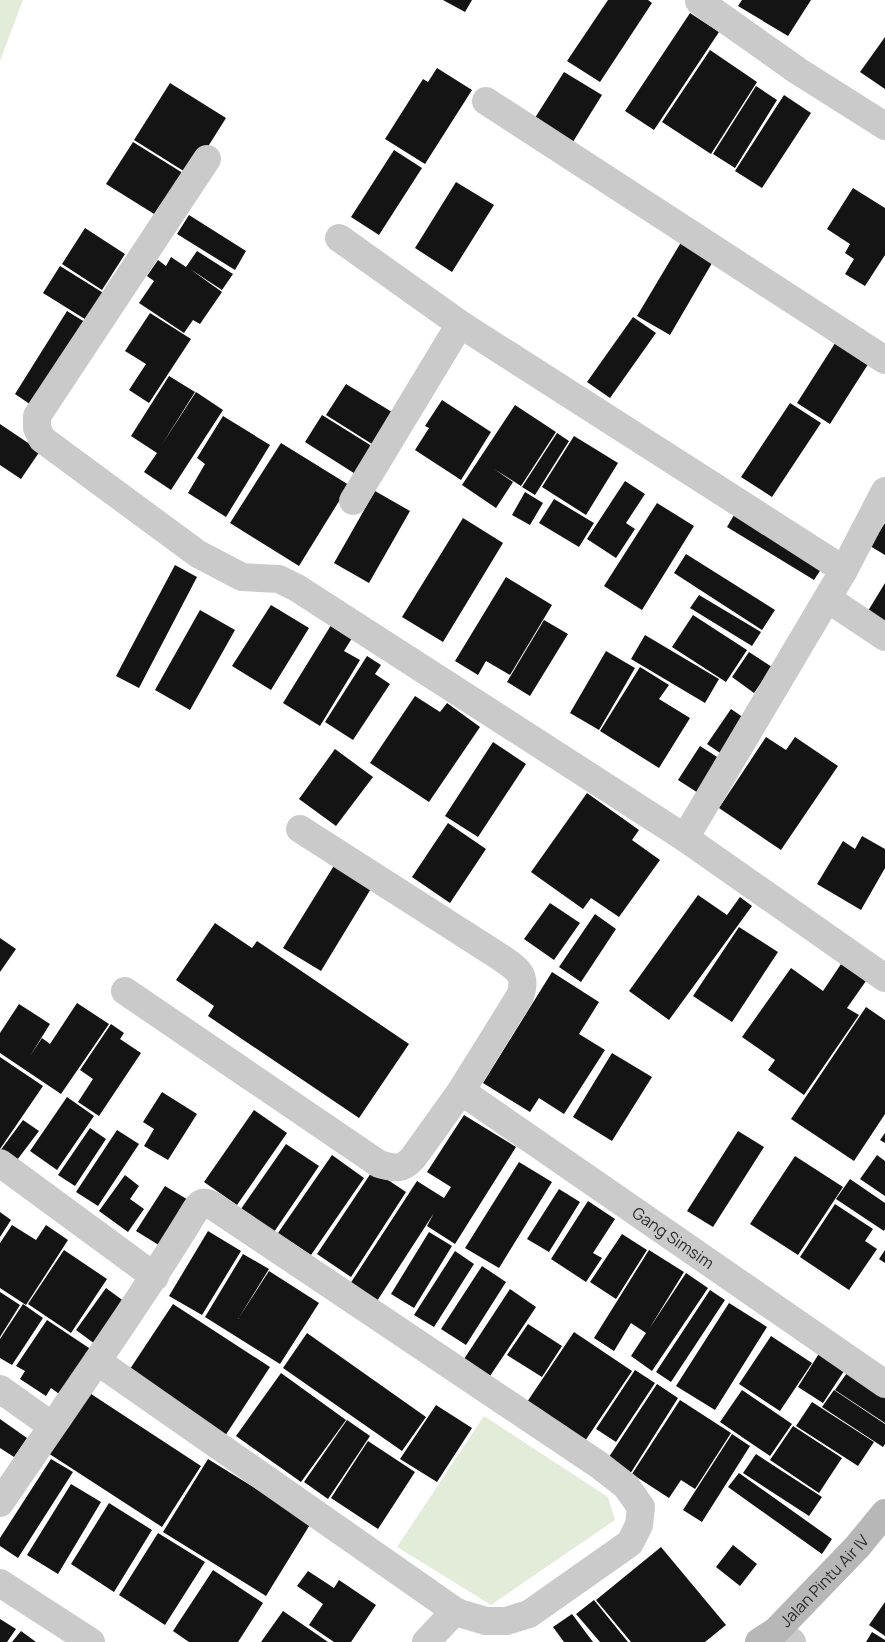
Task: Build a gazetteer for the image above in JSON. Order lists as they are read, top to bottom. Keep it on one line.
{"streets":{"main road":["Jalan Pintu Air IV"],"street":["Gang Simsim"]}}
